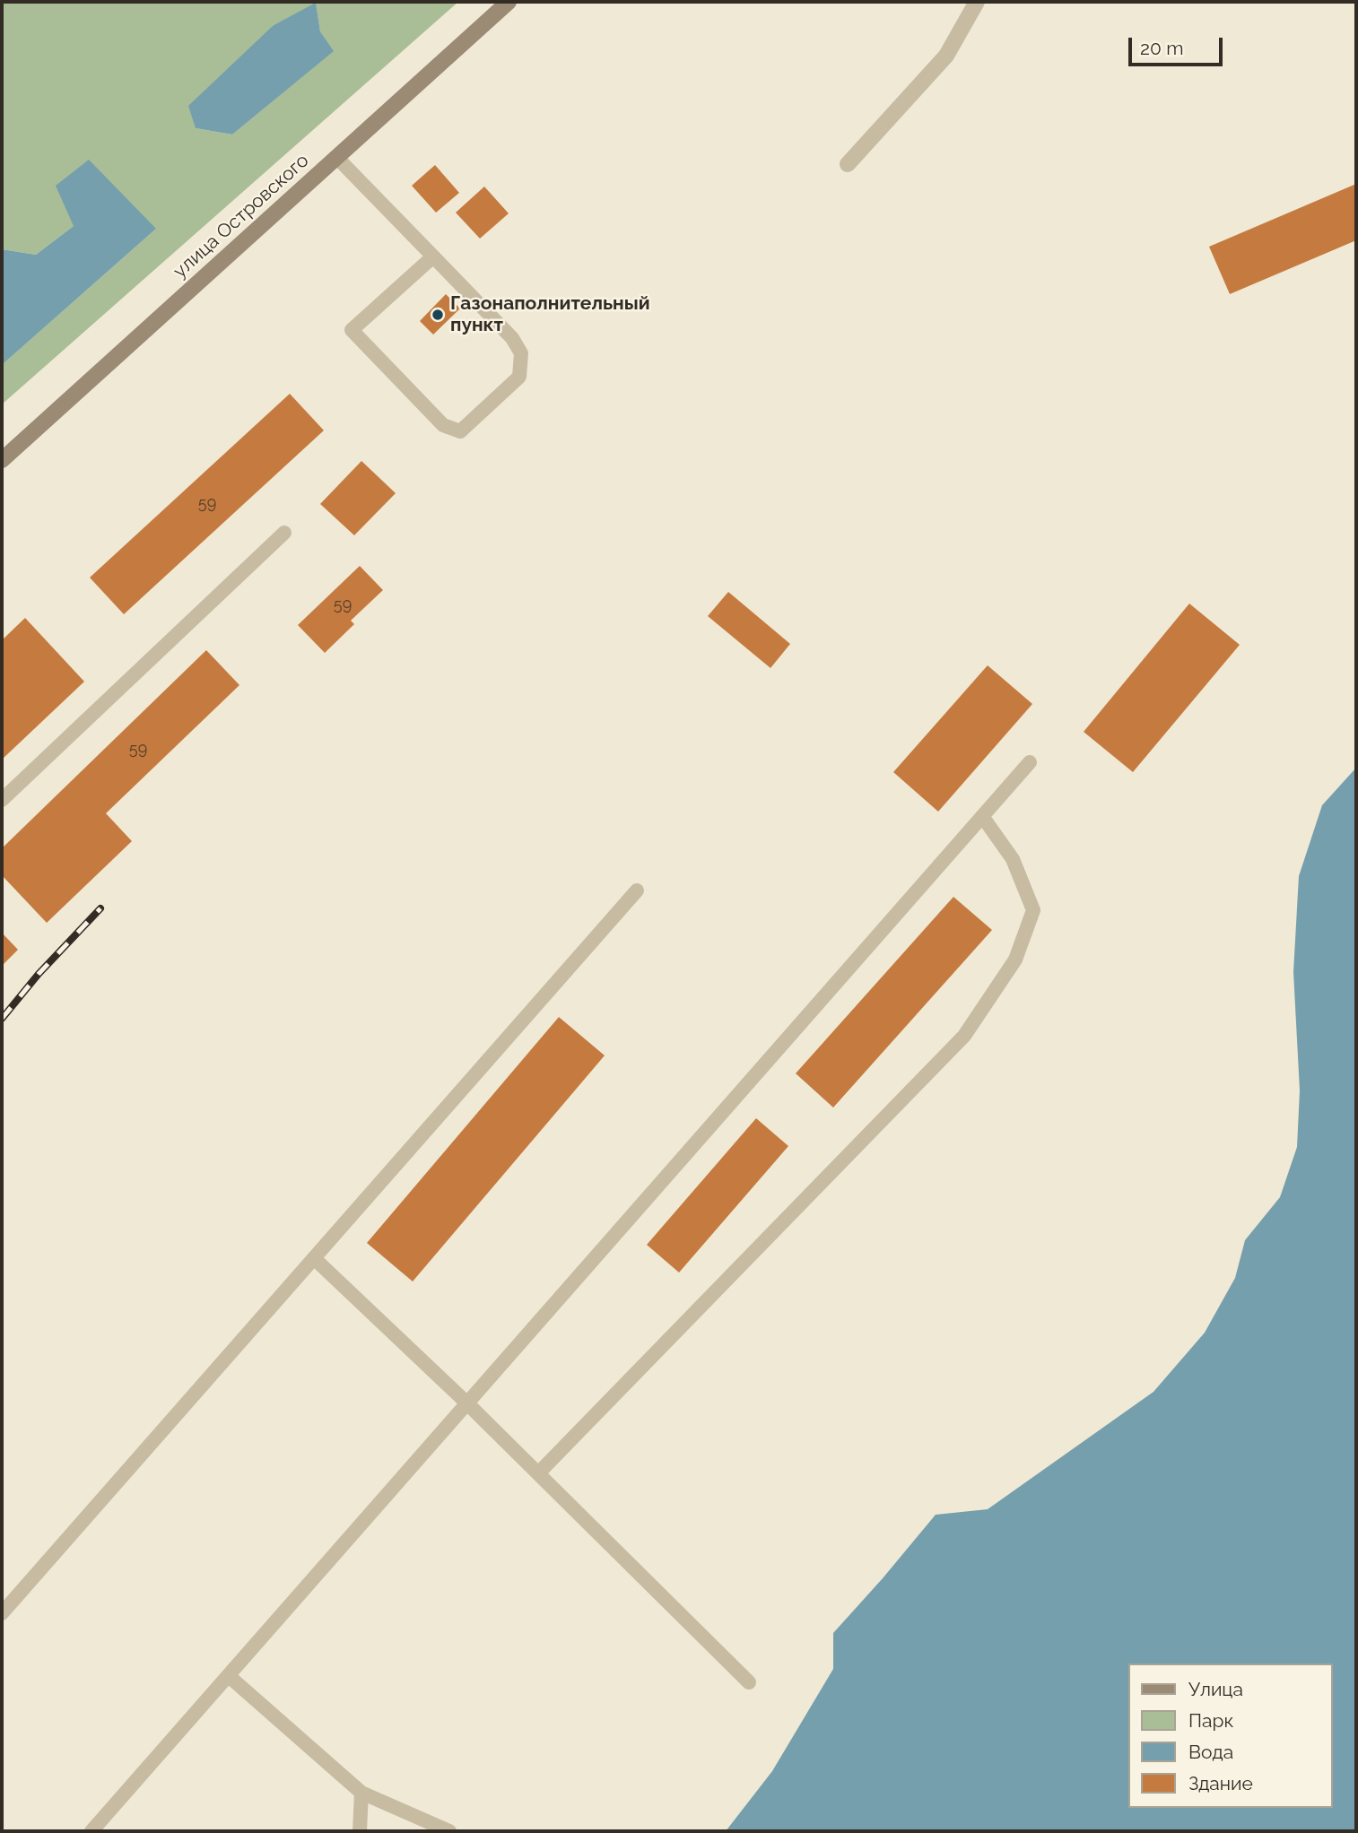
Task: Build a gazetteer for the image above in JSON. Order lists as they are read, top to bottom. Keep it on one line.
{"streets":{"main road":["улица Островского"]},"places":["Газонаполнительный пункт"],"house_numbers":["59","59","59"],"legend":["Улица","Парк","Вода","Здание"],"scale_bar":"20 m"}
